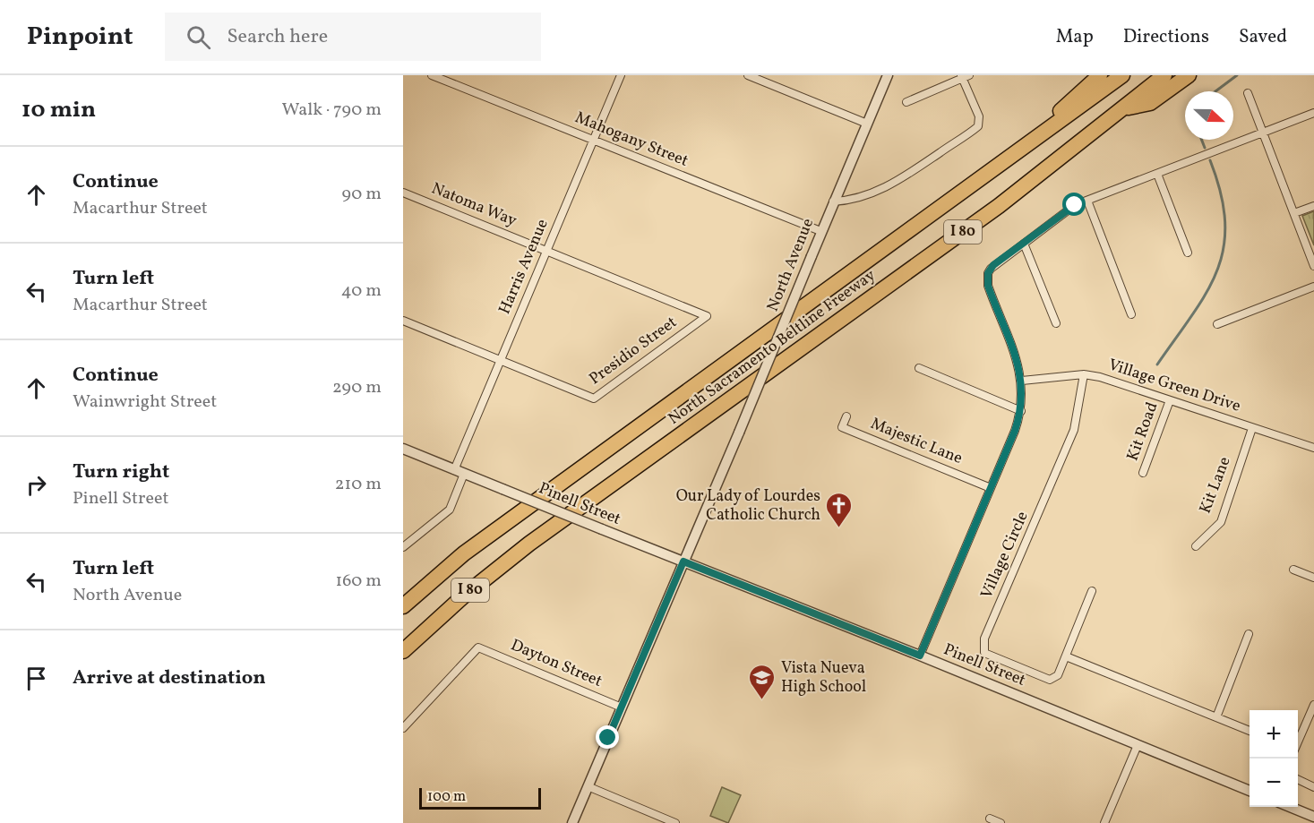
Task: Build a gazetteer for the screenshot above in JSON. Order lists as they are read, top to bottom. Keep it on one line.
{"streets":{"highway":["I 80","North Sacramento Beltline Freeway"],"street":["Mahogany Street","Natoma Way","North Avenue","Harris Avenue","Presidio Street","Village Green Drive","Kit Road","Majestic Lane","Kit Lane","Pinell Street","Village Circle","Dayton Street"]},"crossings":[["Mahogany Street","North Avenue"],["Mahogany Street","Harris Avenue"],["Natoma Way","Harris Avenue"],["Natoma Way","Presidio Street"],["North Avenue","Pinell Street"],["North Avenue","Dayton Street"],["Harris Avenue","Presidio Street"],["Harris Avenue","Pinell Street"],["Village Green Drive","Kit Road"],["Village Green Drive","Kit Lane"],["Village Green Drive","Village Circle"]],"places":{"church":["Our Lady of Lourdes Catholic Church"],"school or university":["Vista Nueva High School"]},"scale_bar":"100 m","north":"right","page":{"header":"Pinpoint","search":"Search here","nav":["Map","Directions","Saved"],"heading":["10 min","Walk · 790 m"],"list":[["Continue","Macarthur Street","90 m"],["Turn left","Macarthur Street","40 m"],["Continue","Wainwright Street","290 m"],["Turn right","Pinell Street","210 m"],["Turn left","North Avenue","160 m"],"Arrive at destination"],"map_buttons":["+","−"],"scale":"100 m"}}
